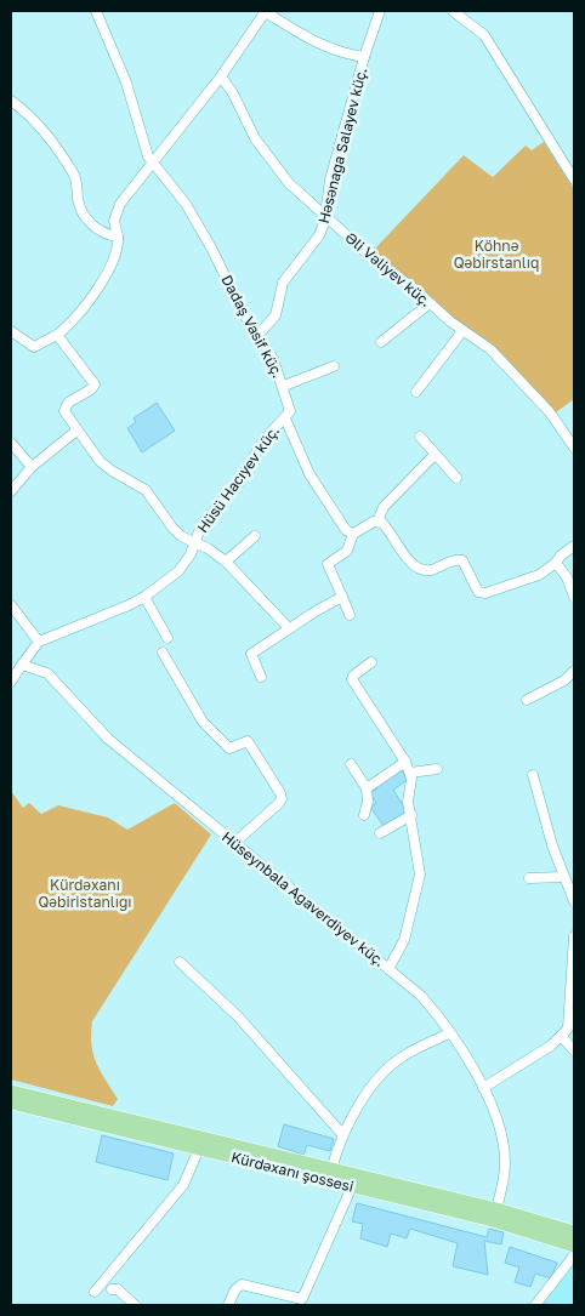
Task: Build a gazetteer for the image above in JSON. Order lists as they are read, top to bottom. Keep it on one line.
{"streets":{"main road":["Kürdəxanı şossesi"],"street":["Həsənağa Salayev küç.","Əli Vəliyev küç.","Dadaş Vasif küç.","Hüsü Hacıyev küç.","Hüseynbala Ağaverdiyev küç."]},"crossings":[["Həsənağa Salayev küç.","Əli Vəliyev küç."],["Həsənağa Salayev küç.","Dadaş Vasif küç."],["Dadaş Vasif küç.","Hüsü Hacıyev küç."],["Hüseynbala Ağaverdiyev küç.","Kürdəxanı şossesi"]],"parks":["Köhnə Qəbirstanlıq","Kürdəxanı Qəbiristanlığı"]}
